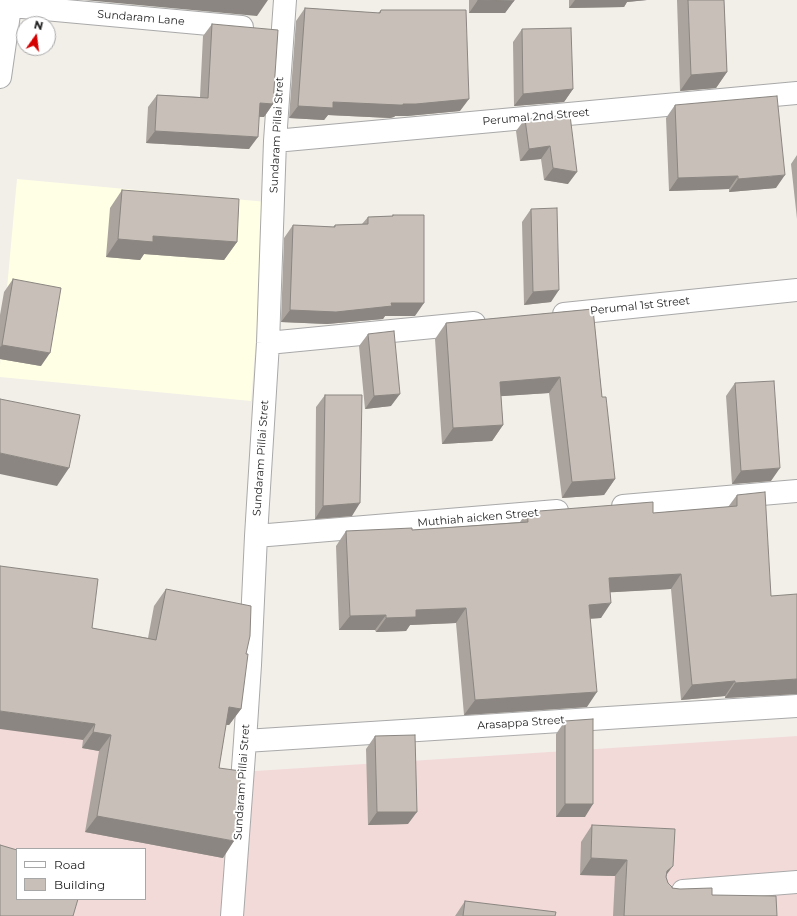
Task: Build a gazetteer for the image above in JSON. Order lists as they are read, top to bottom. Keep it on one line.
{"streets":{"street":["Sundaram Lane","Perumal 2nd Street","Sundaram Pillai Stret","Perumal 1st Street","Muthiah aicken Street","Arasappa Street"]},"crossings":[["Sundaram Lane","Sundaram Pillai Stret"],["Perumal 2nd Street","Sundaram Pillai Stret"],["Sundaram Pillai Stret","Muthiah aicken Street"],["Sundaram Pillai Stret","Arasappa Street"]],"legend":["Road","Building"],"north":"top"}
